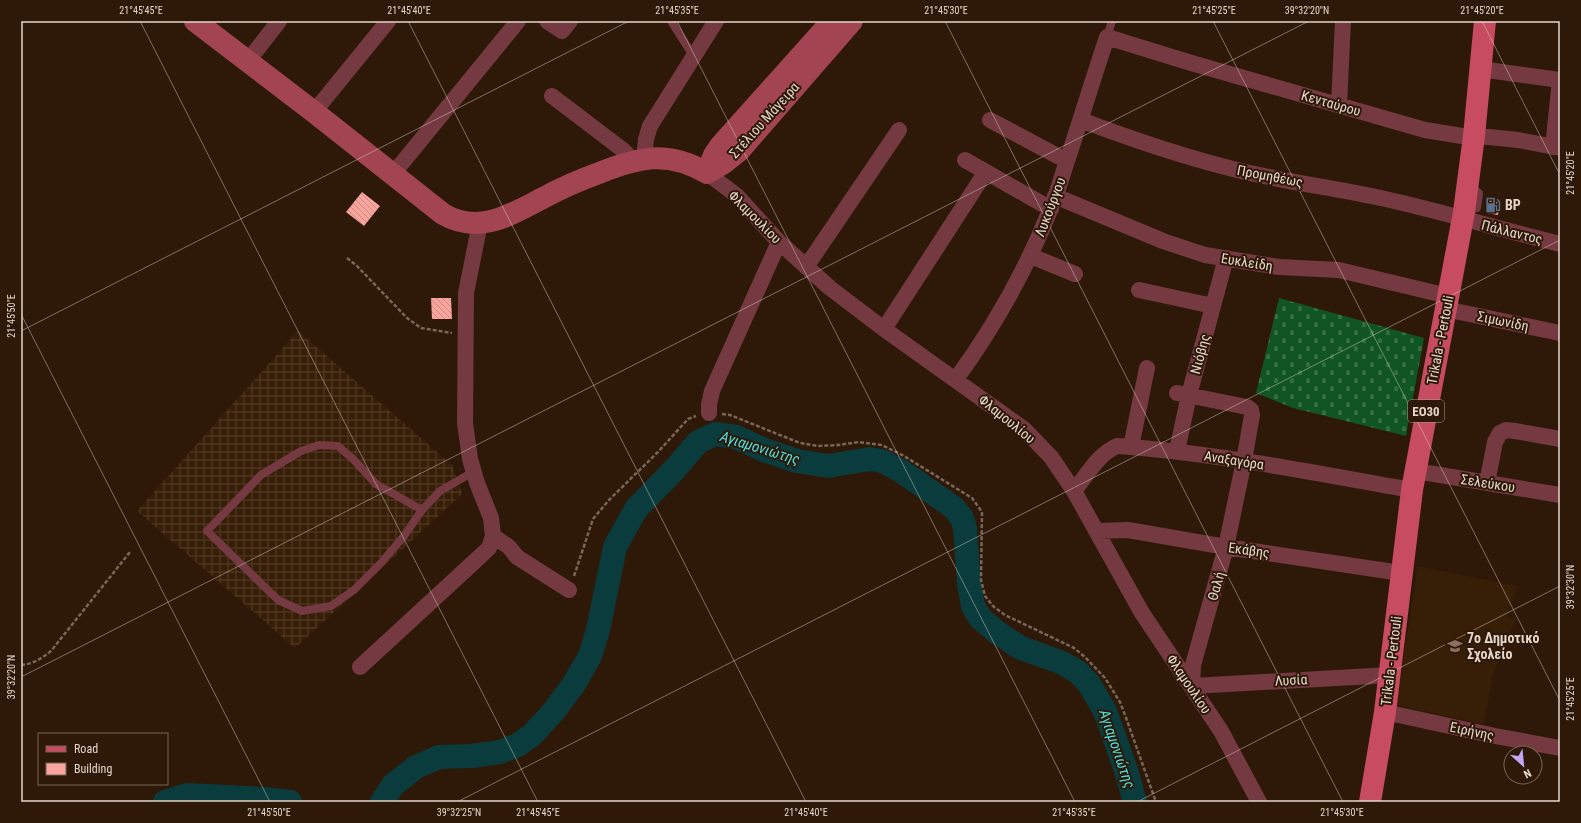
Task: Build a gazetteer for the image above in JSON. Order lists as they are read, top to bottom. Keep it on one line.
{"streets":{"main road":["Στέλιου Μάγειρα","Trikala - Pertouli","ΕΟ30"],"street":["Κενταύρου","Προμηθέως","Λυκούργου","Φλαμουλίου","Πάλλαντος","Ευκλείδη","Σιμωνίδη","Νιόβης","Αναξαγόρα","Σελεύκου","Εκάβης","Θαλή","Λυσία","Ειρήνης"]},"crossings":[["Κενταύρου","Λυκούργου"],["Κενταύρου","Trikala - Pertouli"],["Στέλιου Μάγειρα","Φλαμουλίου"],["Προμηθέως","Λυκούργου"],["Προμηθέως","Πάλλαντος"],["Προμηθέως","Trikala - Pertouli"],["Λυκούργου","Φλαμουλίου"],["Λυκούργου","Ευκλείδη"],["Φλαμουλίου","Αναξαγόρα"],["Φλαμουλίου","Εκάβης"],["Φλαμουλίου","Θαλή"],["Φλαμουλίου","Λυσία"],["Πάλλαντος","Trikala - Pertouli"],["Ευκλείδη","Σιμωνίδη"],["Ευκλείδη","Trikala - Pertouli"],["Ευκλείδη","Νιόβης"],["Σιμωνίδη","Trikala - Pertouli"],["Trikala - Pertouli","Αναξαγόρα"],["Trikala - Pertouli","Σελεύκου"],["Trikala - Pertouli","Εκάβης"],["Trikala - Pertouli","Λυσία"],["Trikala - Pertouli","Ειρήνης"],["Νιόβης","Αναξαγόρα"],["Νιόβης","Θαλή"],["Αναξαγόρα","Σελεύκου"],["Αναξαγόρα","Θαλή"],["Εκάβης","Θαλή"],["Θαλή","Λυσία"]],"water":["Αγιαμονιώτης"],"places":{"fuel station":["BP"],"school or university":["7ο Δημοτικό Σχολείο"]},"legend":["Road","Building"],"north":"bottom right","coordinates":["21°45'45\"E","21°45'40\"E","21°45'35\"E","21°45'30\"E","21°45'25\"E","39°32'20\"N","21°45'20\"E","21°45'50\"E","39°32'30\"N","39°32'25\"N"]}
